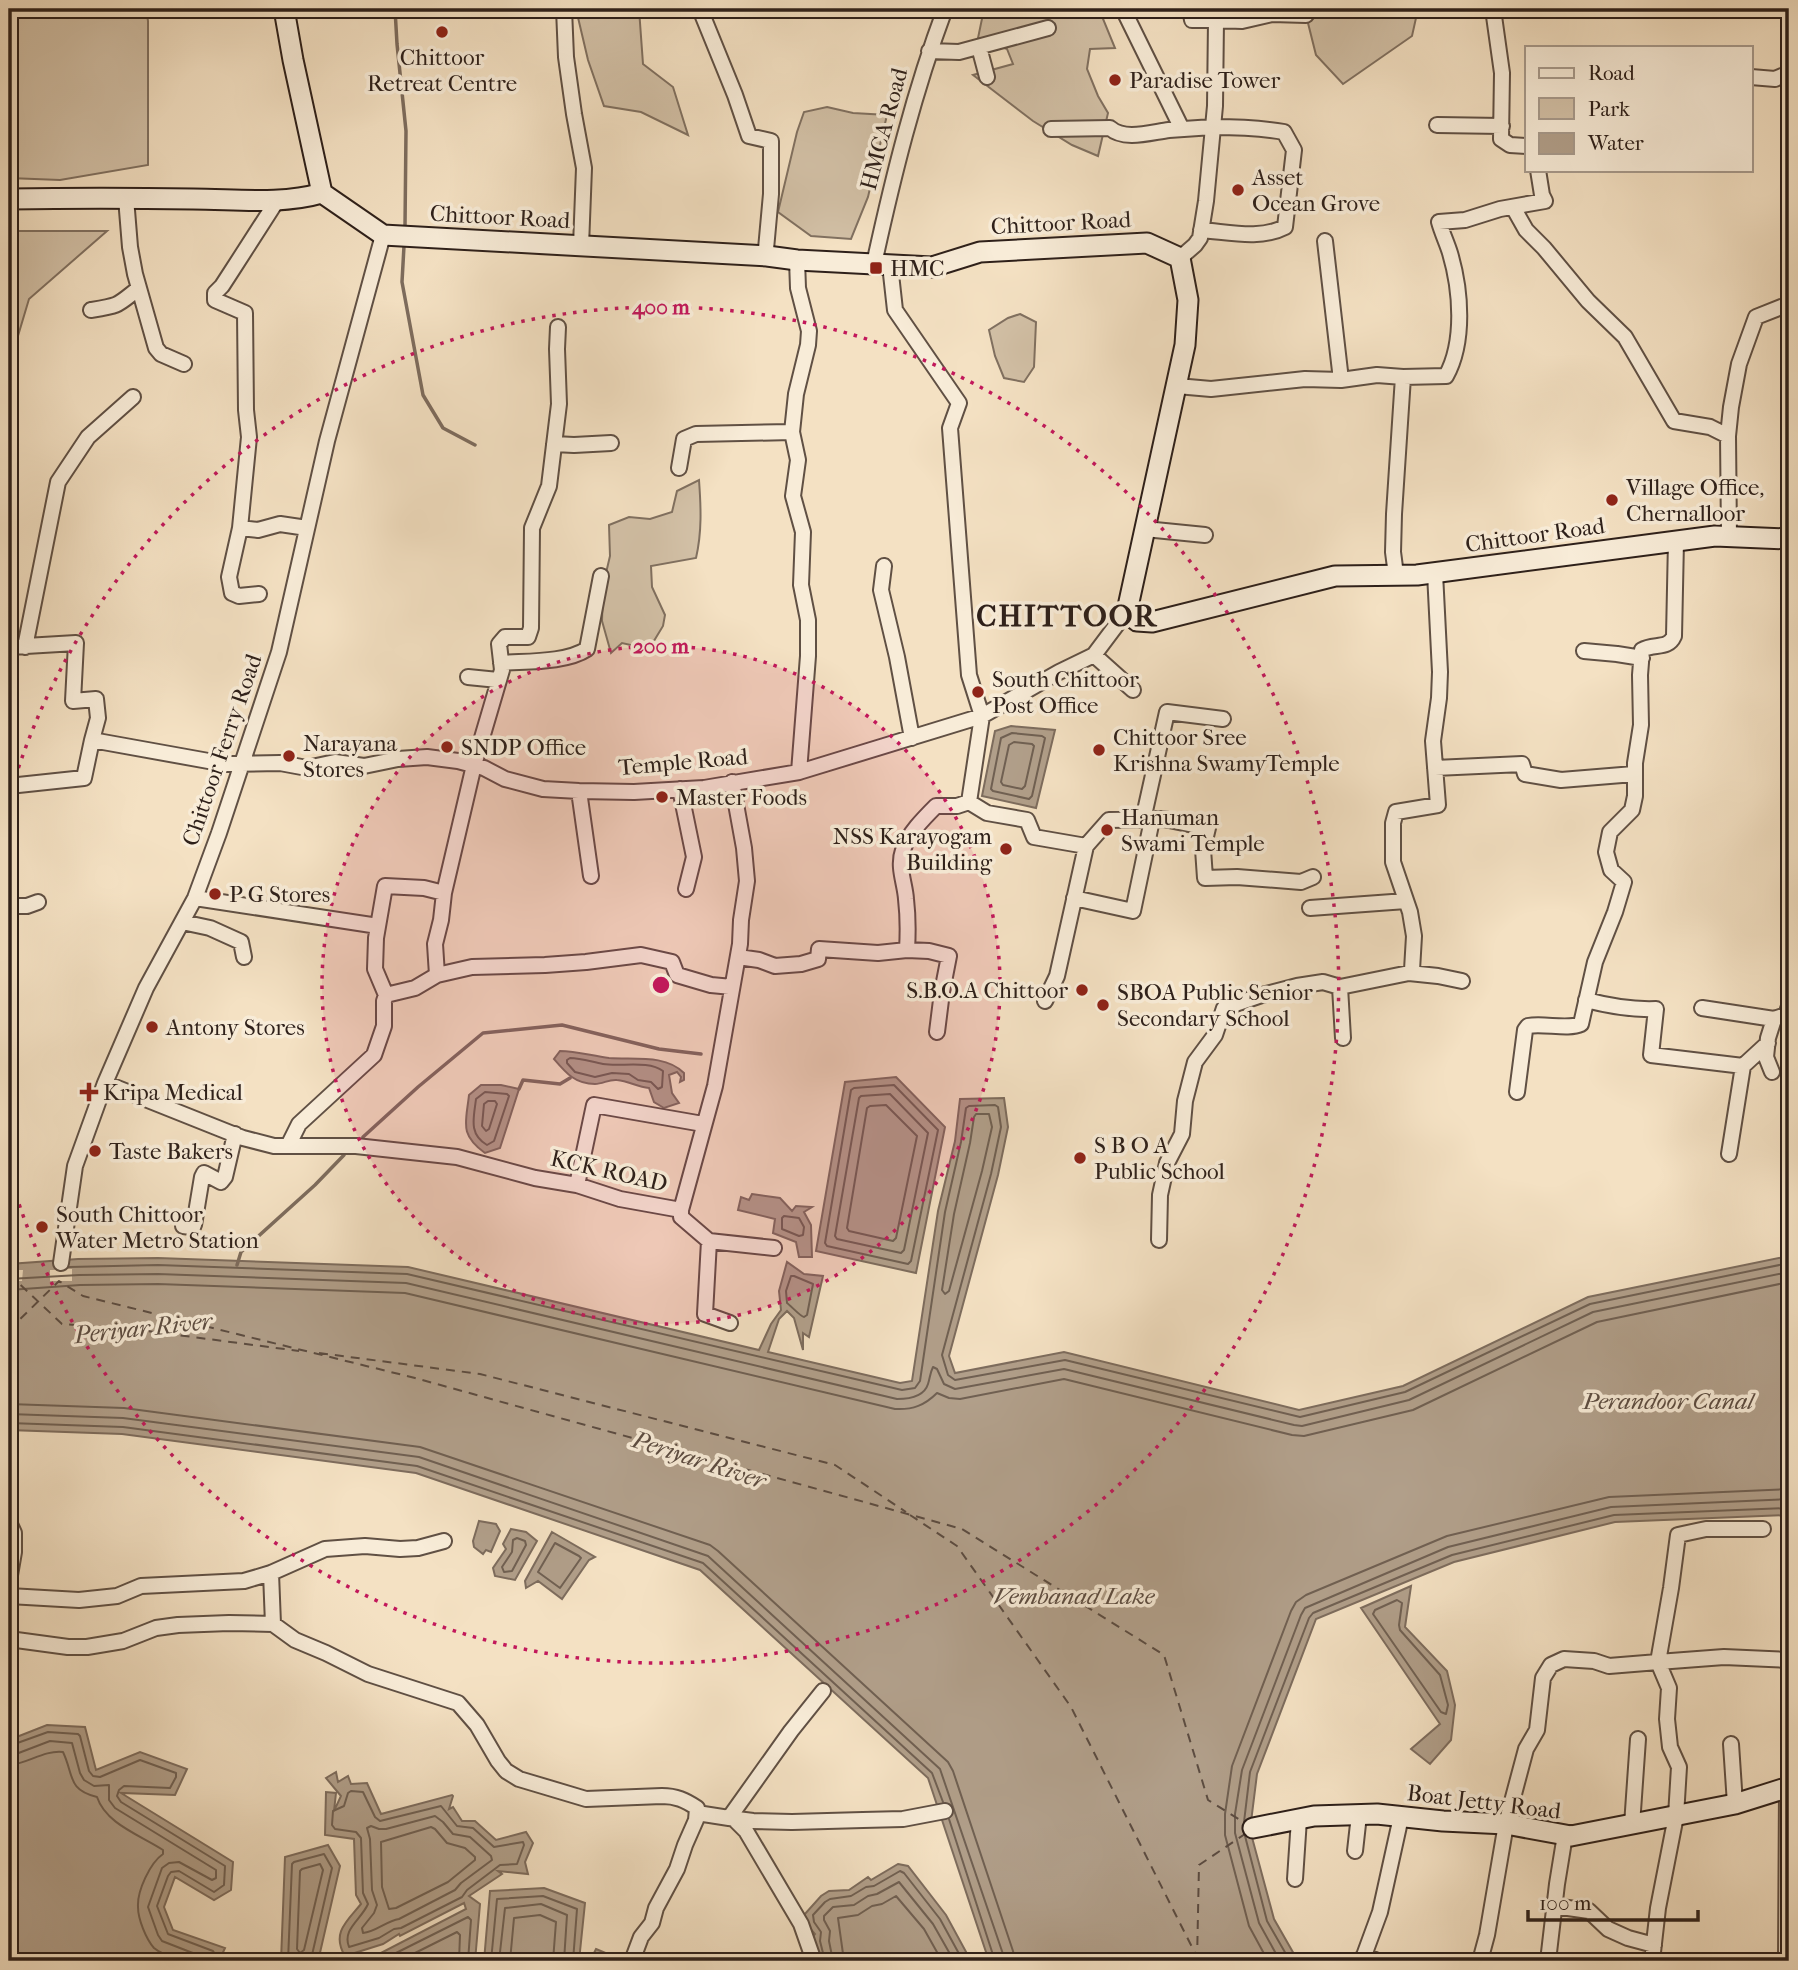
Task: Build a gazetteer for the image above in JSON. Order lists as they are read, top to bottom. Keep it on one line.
{"streets":{"main road":["Chittoor Road","Boat Jetty Road"],"street":["HMCA Road","Chittoor Ferry Road","Temple Road","KCK ROAD"]},"crossings":[["HMCA Road","Chittoor Road"],["HMCA Road","Temple Road"],["Chittoor Road","Chittoor Ferry Road"],["Chittoor Ferry Road","Temple Road"],["Chittoor Ferry Road","KCK ROAD"],["Temple Road","KCK ROAD"]],"districts":["CHITTOOR"],"water":["Periyar River","Perandoor Canal","Vembanad Lake"],"places":{"other":["Chittoor Retreat Centre","Paradise Tower","Asset Ocean Grove","Village Office, Chernalloor","South Chittoor Post Office","SNDP Office","Chittoor Sree Krishna SwamyTemple","Narayana Stores","Master Foods","Hanuman Swami Temple","NSS Karayogam Building","P G Stores","S.B.O.A Chittoor","SBOA Public Senior Secondary School","Antony Stores","Taste Bakers","S B O A Public School","South Chittoor Water Metro Station"],"transit":["HMC"],"health":["Kripa Medical"]},"legend":["Road","Park","Water"],"scale_bar":"100 m","rings":["400 m","200 m"]}
